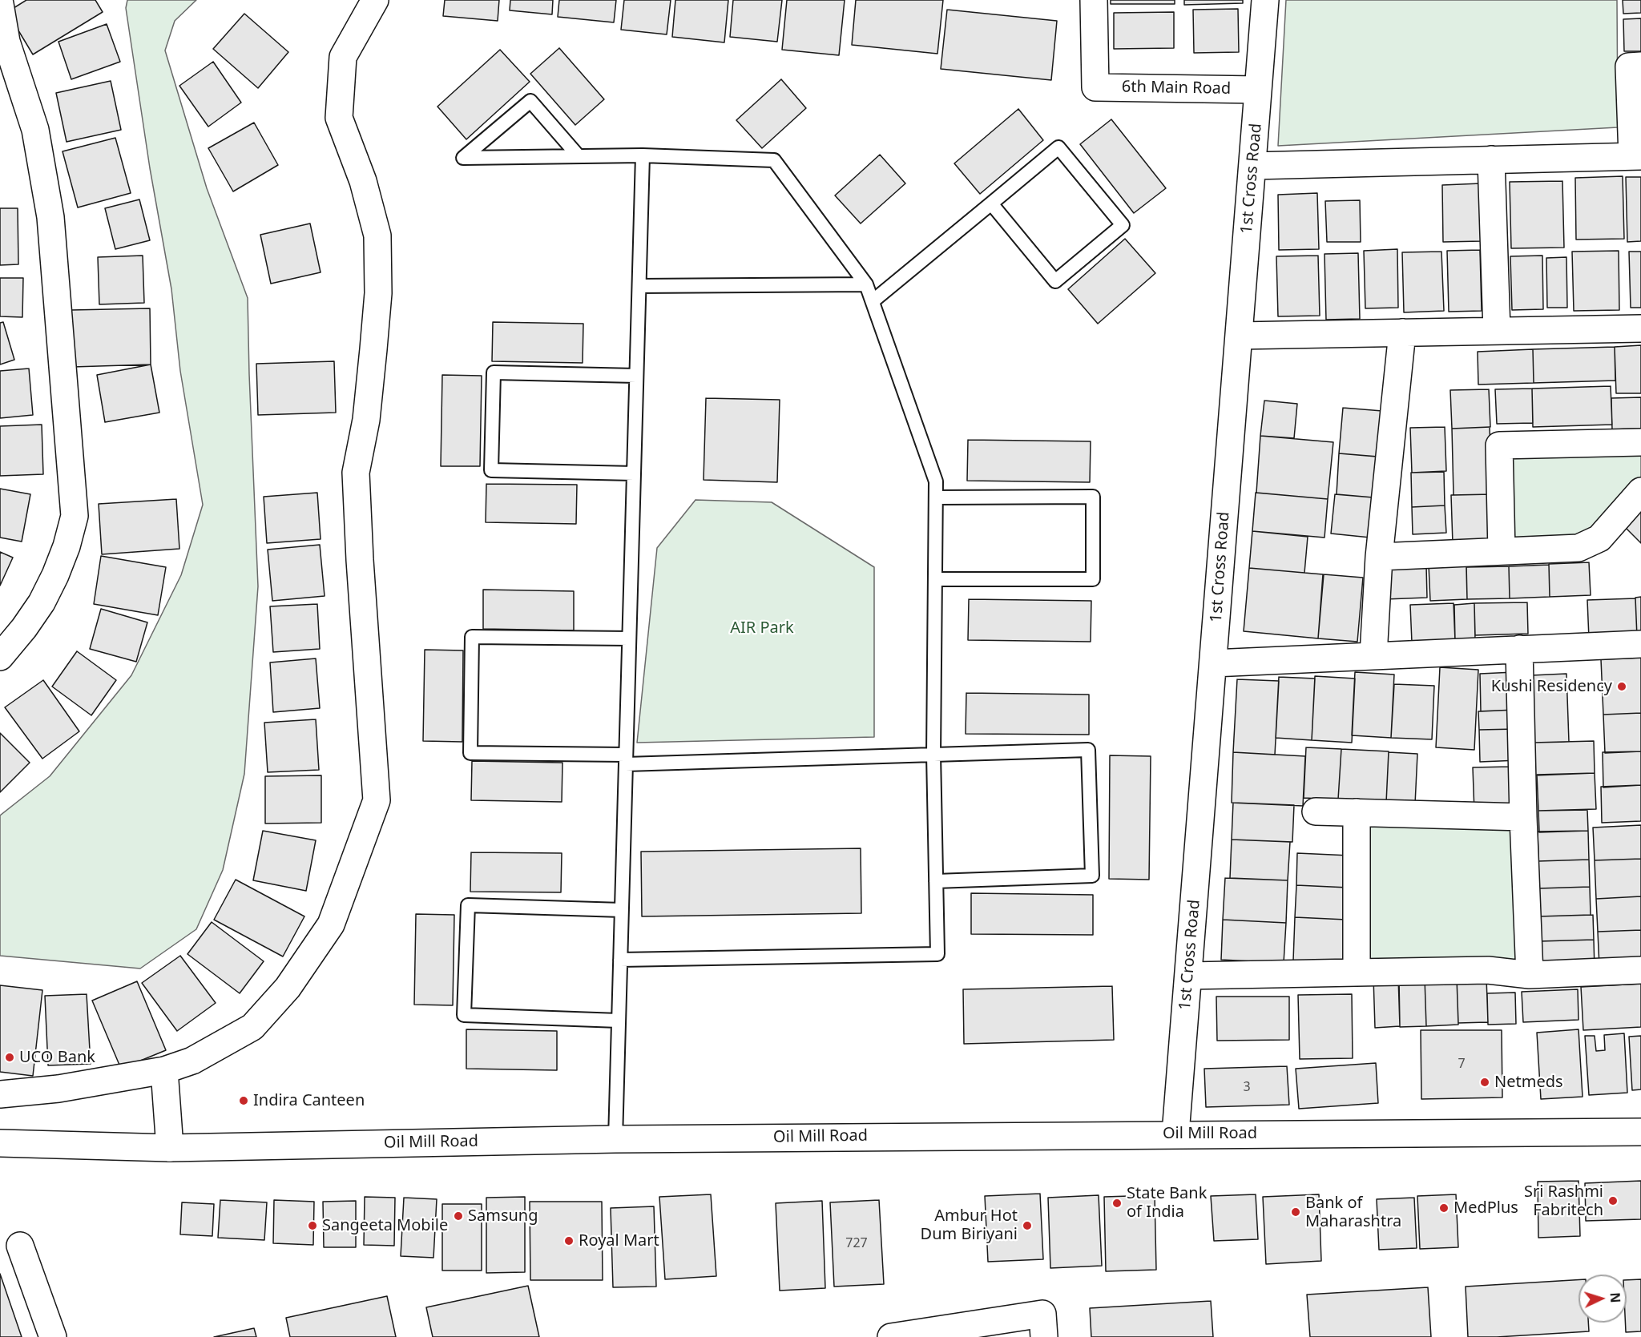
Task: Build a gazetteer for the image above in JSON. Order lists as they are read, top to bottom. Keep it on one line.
{"streets":{"street":["6th Main Road","1st Cross Road","Oil Mill Road"]},"crossings":[["6th Main Road","1st Cross Road"],["1st Cross Road","Oil Mill Road"]],"parks":["AIR Park"],"places":["Kushi Residency","UCO Bank","Netmeds","Indira Canteen","Sri Rashmi Fabritech","State Bank of India","MedPlus","Bank of Maharashtra","Samsung","Sangeeta Mobile","Ambur Hot Dum Biriyani","Royal Mart"],"house_numbers":["7","3","727"],"north":"right"}
